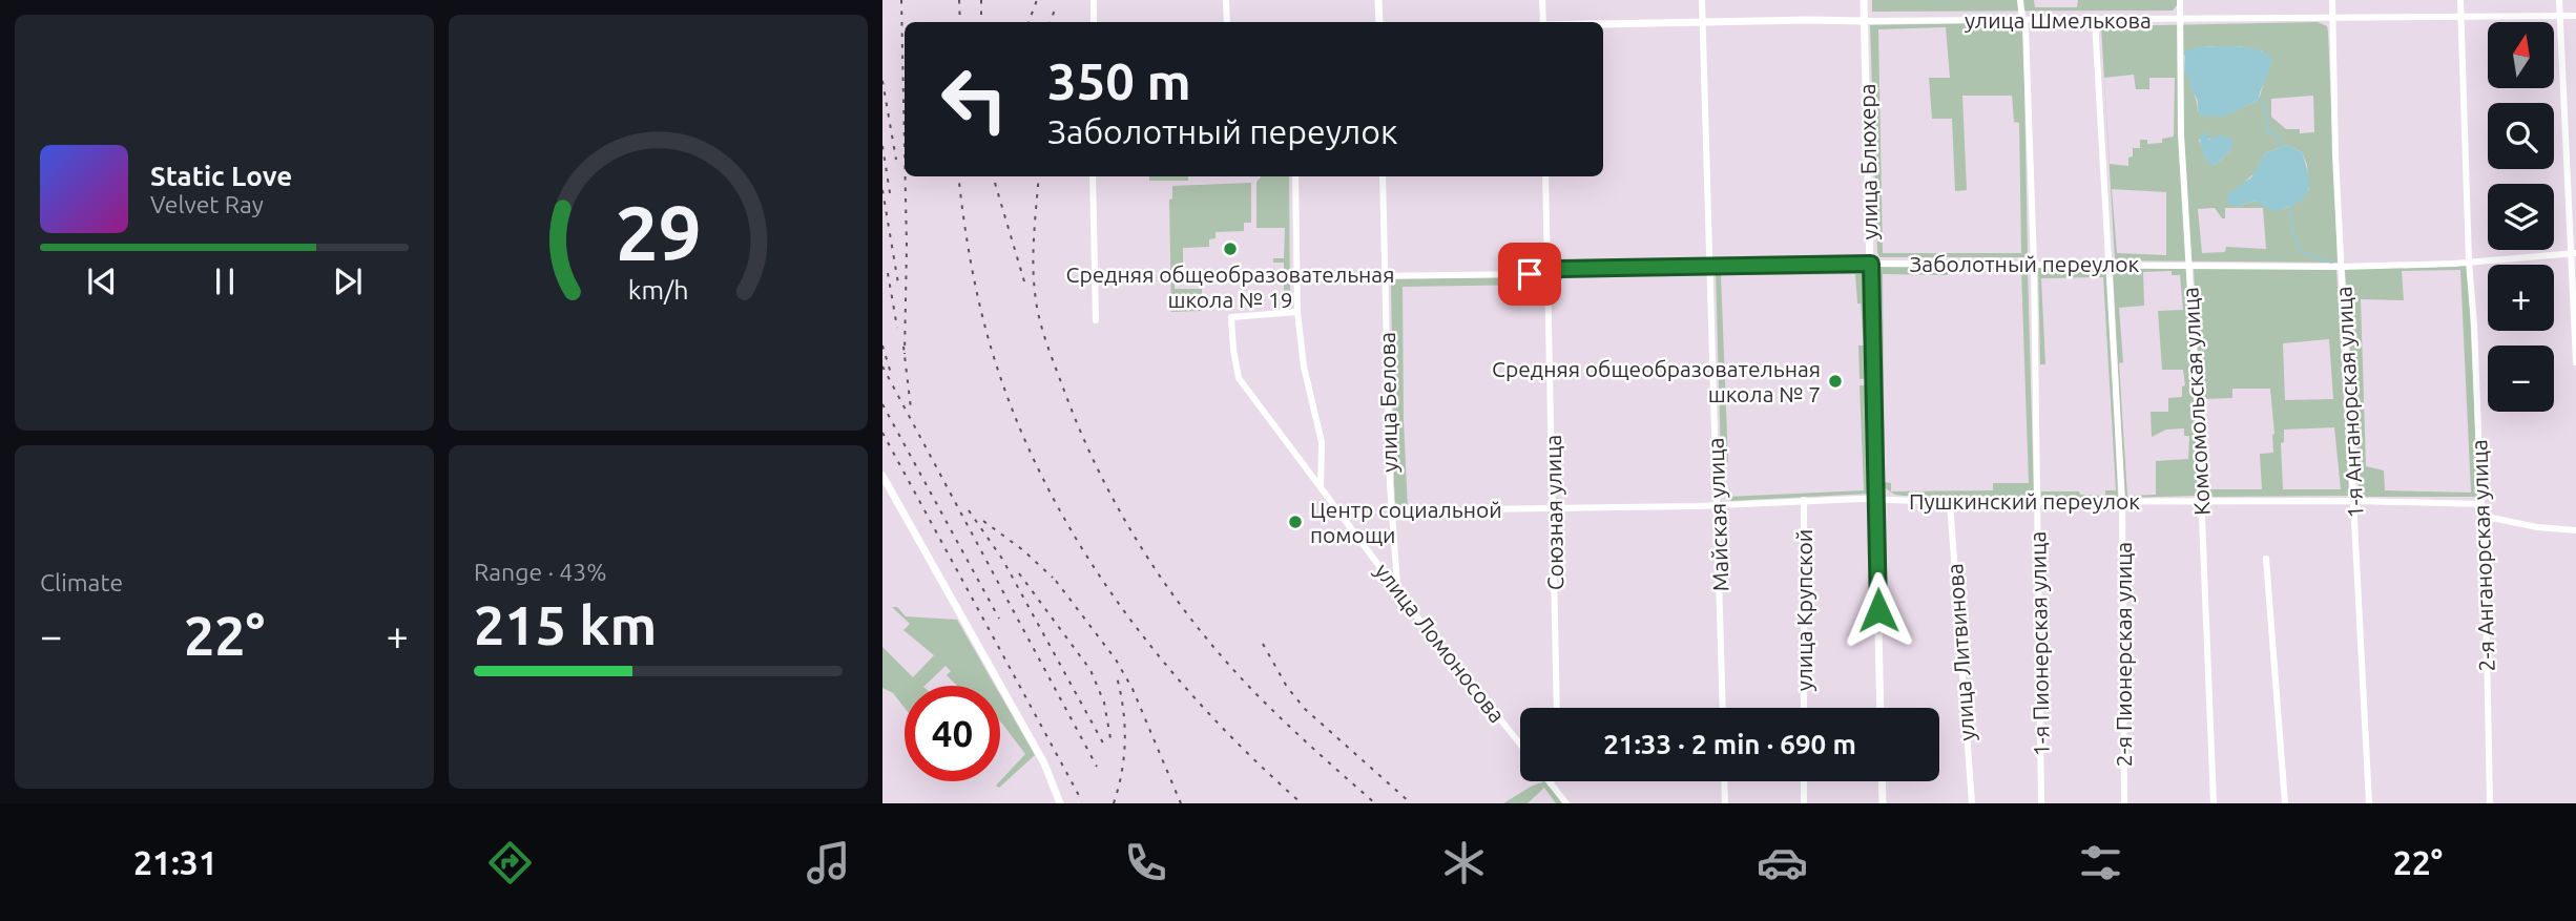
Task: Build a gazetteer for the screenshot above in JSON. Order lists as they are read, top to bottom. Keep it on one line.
{"streets":{"street":["улица Шмелькова","улица Блюхера","Заболотный переулок","Комсомольская улица","улица Белова","1-я Анганорская улица","Пушкинский переулок","Союзная улица","Майская улица","2-я Анганорская улица","улица Крупской","улица Ломоносова","1-я Пионерская улица","улица Литвинова","2-я Пионерская улица"]},"crossings":[["улица Шмелькова","улица Блюхера"],["улица Шмелькова","Комсомольская улица"],["улица Шмелькова","1-я Анганорская улица"],["улица Шмелькова","Майская улица"],["улица Шмелькова","2-я Анганорская улица"],["улица Шмелькова","1-я Пионерская улица"],["улица Шмелькова","2-я Пионерская улица"],["улица Блюхера","Заболотный переулок"],["улица Блюхера","Пушкинский переулок"],["Заболотный переулок","Комсомольская улица"],["Заболотный переулок","улица Белова"],["Заболотный переулок","1-я Анганорская улица"],["Заболотный переулок","Союзная улица"],["Заболотный переулок","Майская улица"],["Заболотный переулок","2-я Анганорская улица"],["Заболотный переулок","1-я Пионерская улица"],["Заболотный переулок","2-я Пионерская улица"],["Комсомольская улица","Пушкинский переулок"],["улица Белова","Пушкинский переулок"],["улица Белова","улица Ломоносова"],["1-я Анганорская улица","Пушкинский переулок"],["Пушкинский переулок","Союзная улица"],["Пушкинский переулок","Майская улица"],["Пушкинский переулок","2-я Анганорская улица"],["Пушкинский переулок","улица Крупской"],["Пушкинский переулок","1-я Пионерская улица"],["Пушкинский переулок","улица Литвинова"],["Пушкинский переулок","2-я Пионерская улица"]],"places":["Средняя общеобразовательная школа № 19","Средняя общеобразовательная школа № 7","Центр социальной помощи"],"north":"top","page":{"map_buttons":["+","−"],"turn":["350 m","Заболотный переулок"],"song":["Static Love","Velvet Ray"],"tile":["Climate",["Range · 43%","215 km"]],"heat":["−","22°","+"],"limit":"40","trip":"21:33 · 2 min · 690 m","tabs":["21:31","22°"],"gauge":["29","km/h"]}}
